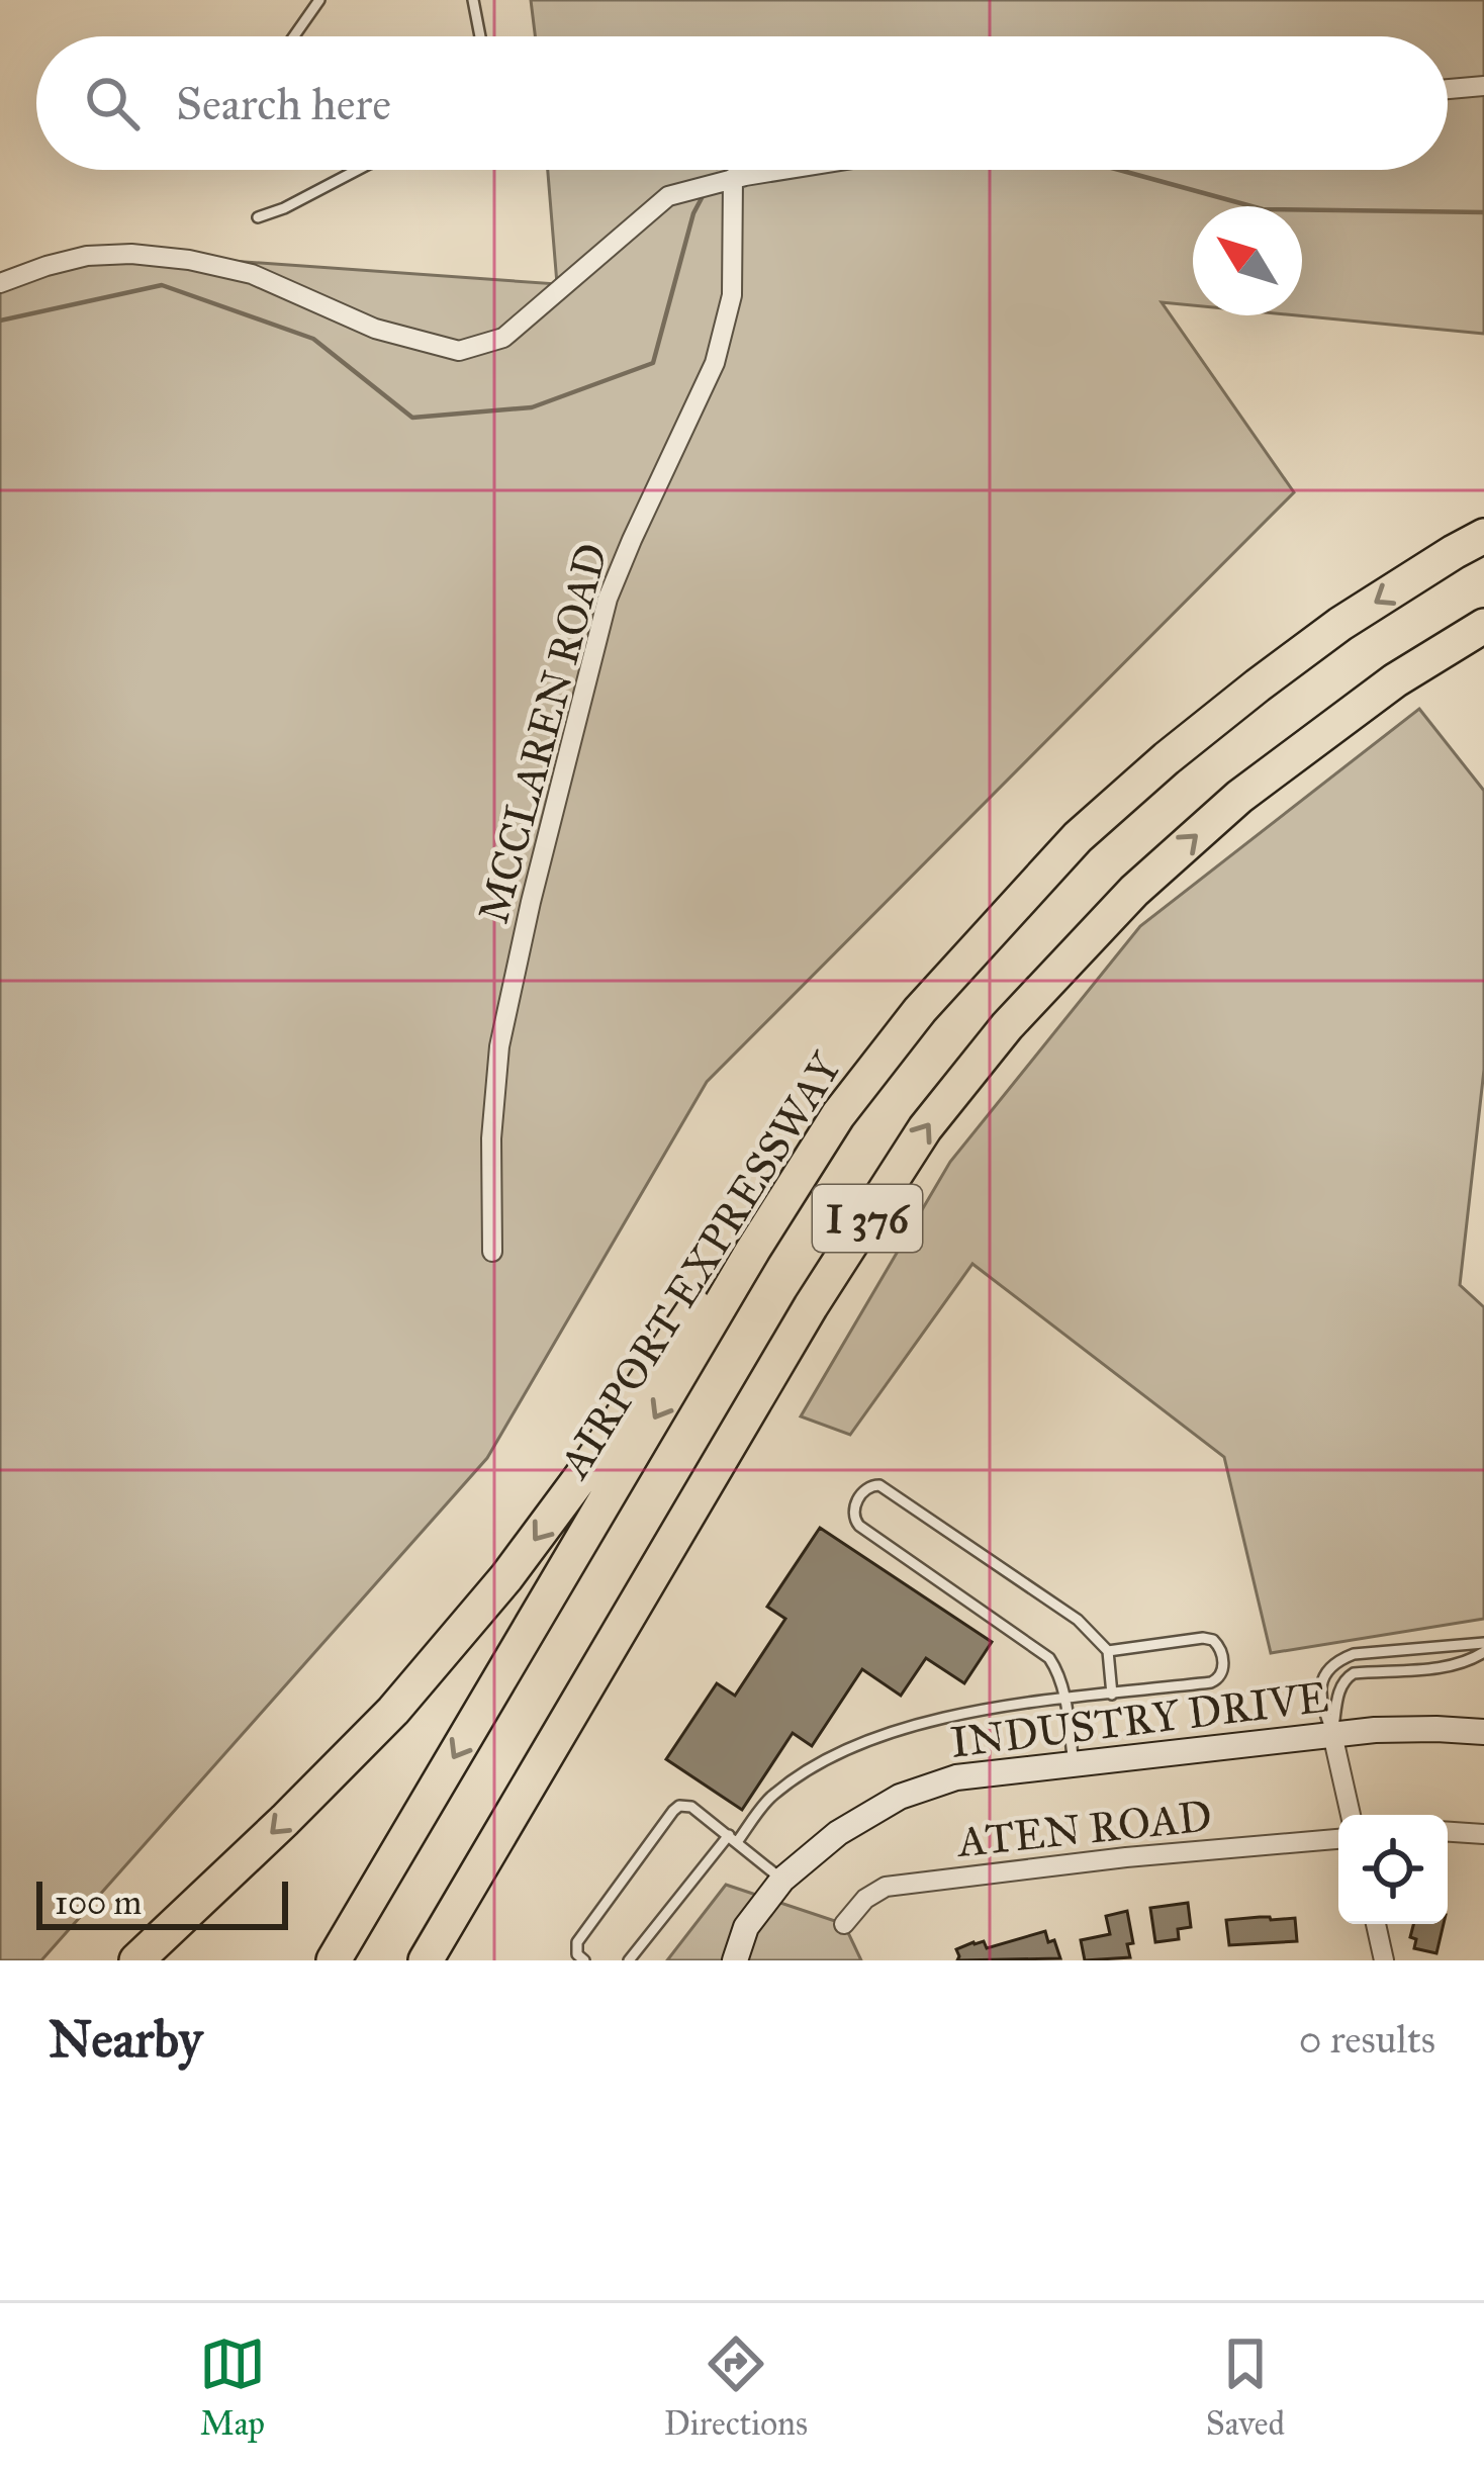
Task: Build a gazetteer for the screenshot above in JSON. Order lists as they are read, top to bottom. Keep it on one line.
{"streets":{"highway":["I 376","AIRPORT EXPRESSWAY"],"street":["MCCLAREN ROAD","INDUSTRY DRIVE","ATEN ROAD"]},"scale_bar":"100 m","north":"top left","page":{"search":"Search here","scale":"100 m","heading":["Nearby","0 results"],"nav":["Map","Directions","Saved"]}}
